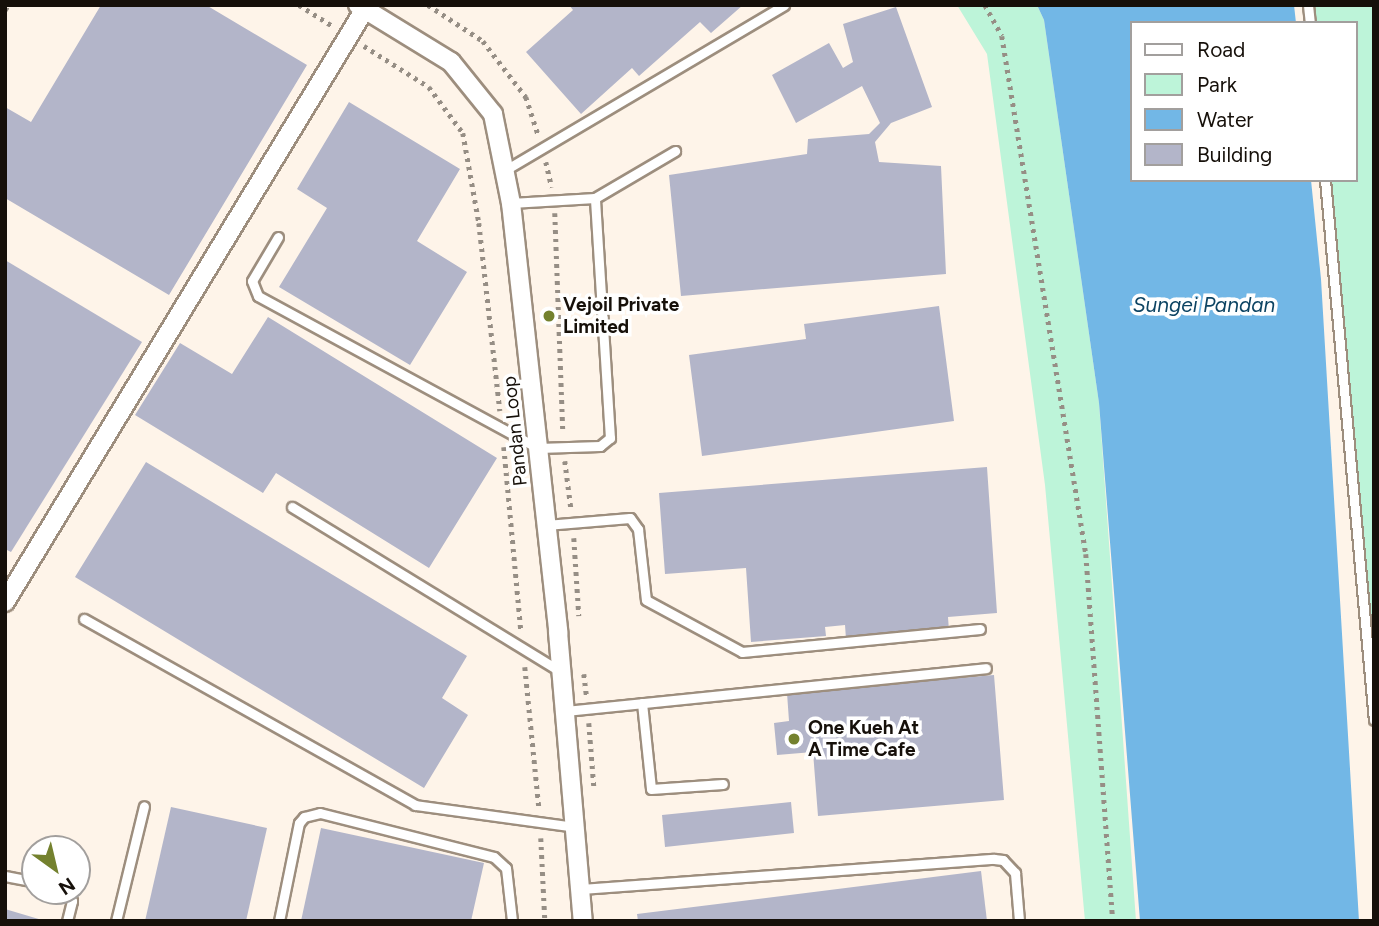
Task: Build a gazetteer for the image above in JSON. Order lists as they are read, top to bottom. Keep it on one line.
{"streets":{"street":["Pandan Loop"]},"water":["Sungei Pandan"],"places":["Vejoil Private Limited","One Kueh At A Time Cafe"],"legend":["Road","Park","Water","Building"],"north":"bottom right"}
